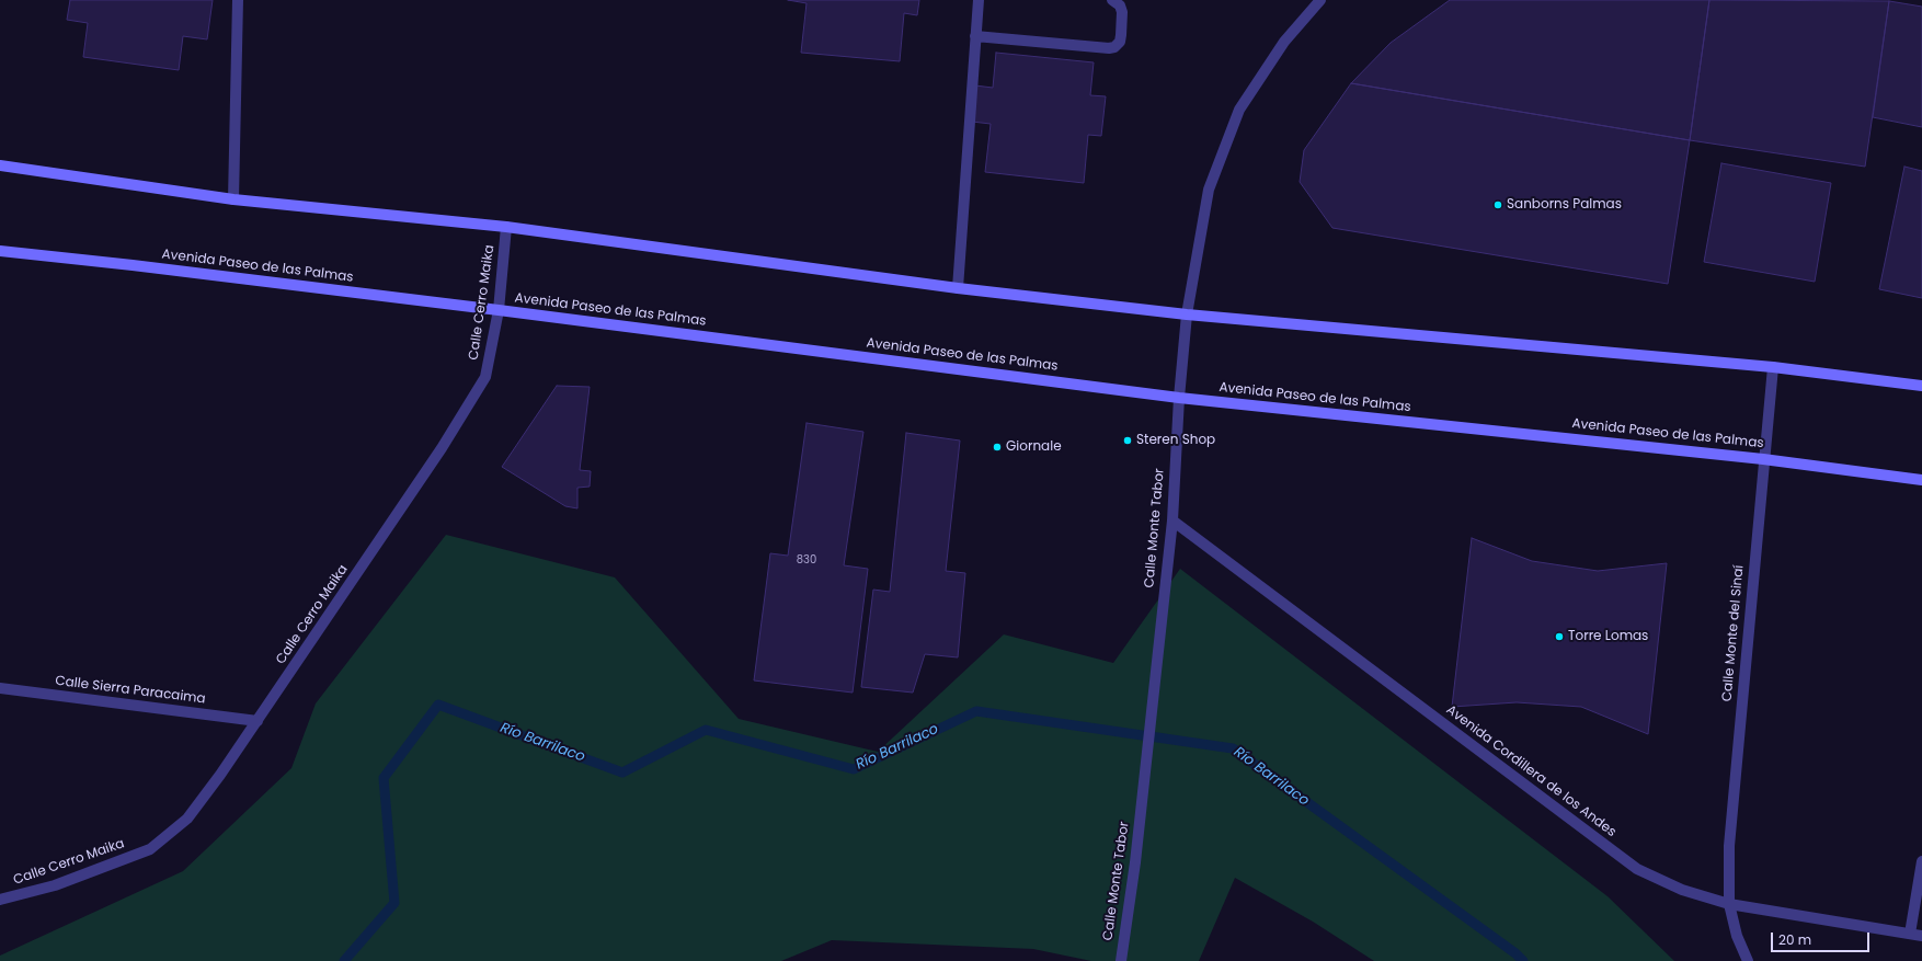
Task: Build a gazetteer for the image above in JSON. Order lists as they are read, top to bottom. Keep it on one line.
{"streets":{"main road":["Avenida Paseo de las Palmas"],"street":["Calle Cerro Maika","Calle Monte Tabor","Calle Monte del Sinaí","Calle Sierra Paracaima","Avenida Cordillera de los Andes"]},"crossings":[["Avenida Paseo de las Palmas","Calle Cerro Maika"],["Avenida Paseo de las Palmas","Calle Monte Tabor"],["Avenida Paseo de las Palmas","Calle Monte del Sinaí"],["Calle Cerro Maika","Calle Sierra Paracaima"],["Calle Monte Tabor","Avenida Cordillera de los Andes"],["Calle Monte del Sinaí","Avenida Cordillera de los Andes"]],"water":["Río Barrilaco"],"places":["Sanborns Palmas","Steren Shop","Giornale","Torre Lomas"],"house_numbers":["830"],"scale_bar":"20 m"}
